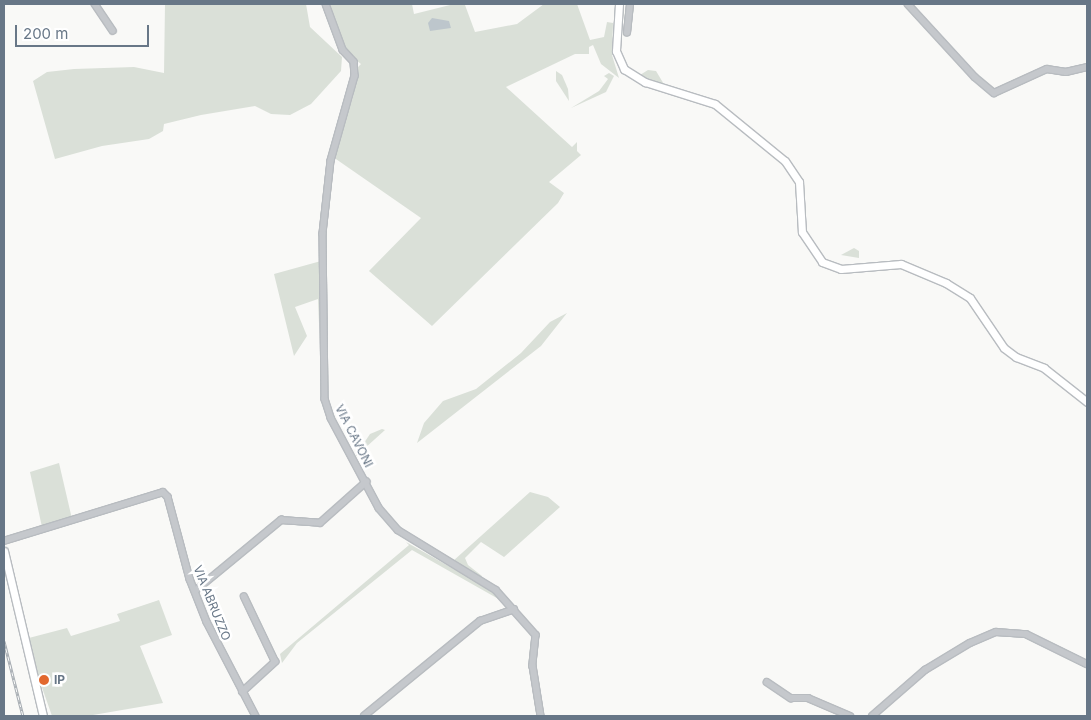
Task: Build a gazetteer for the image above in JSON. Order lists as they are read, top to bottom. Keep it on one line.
{"streets":{"street":["VIA CAVONI","VIA ABRUZZO"]},"places":["IP"],"scale_bar":"200 m"}
